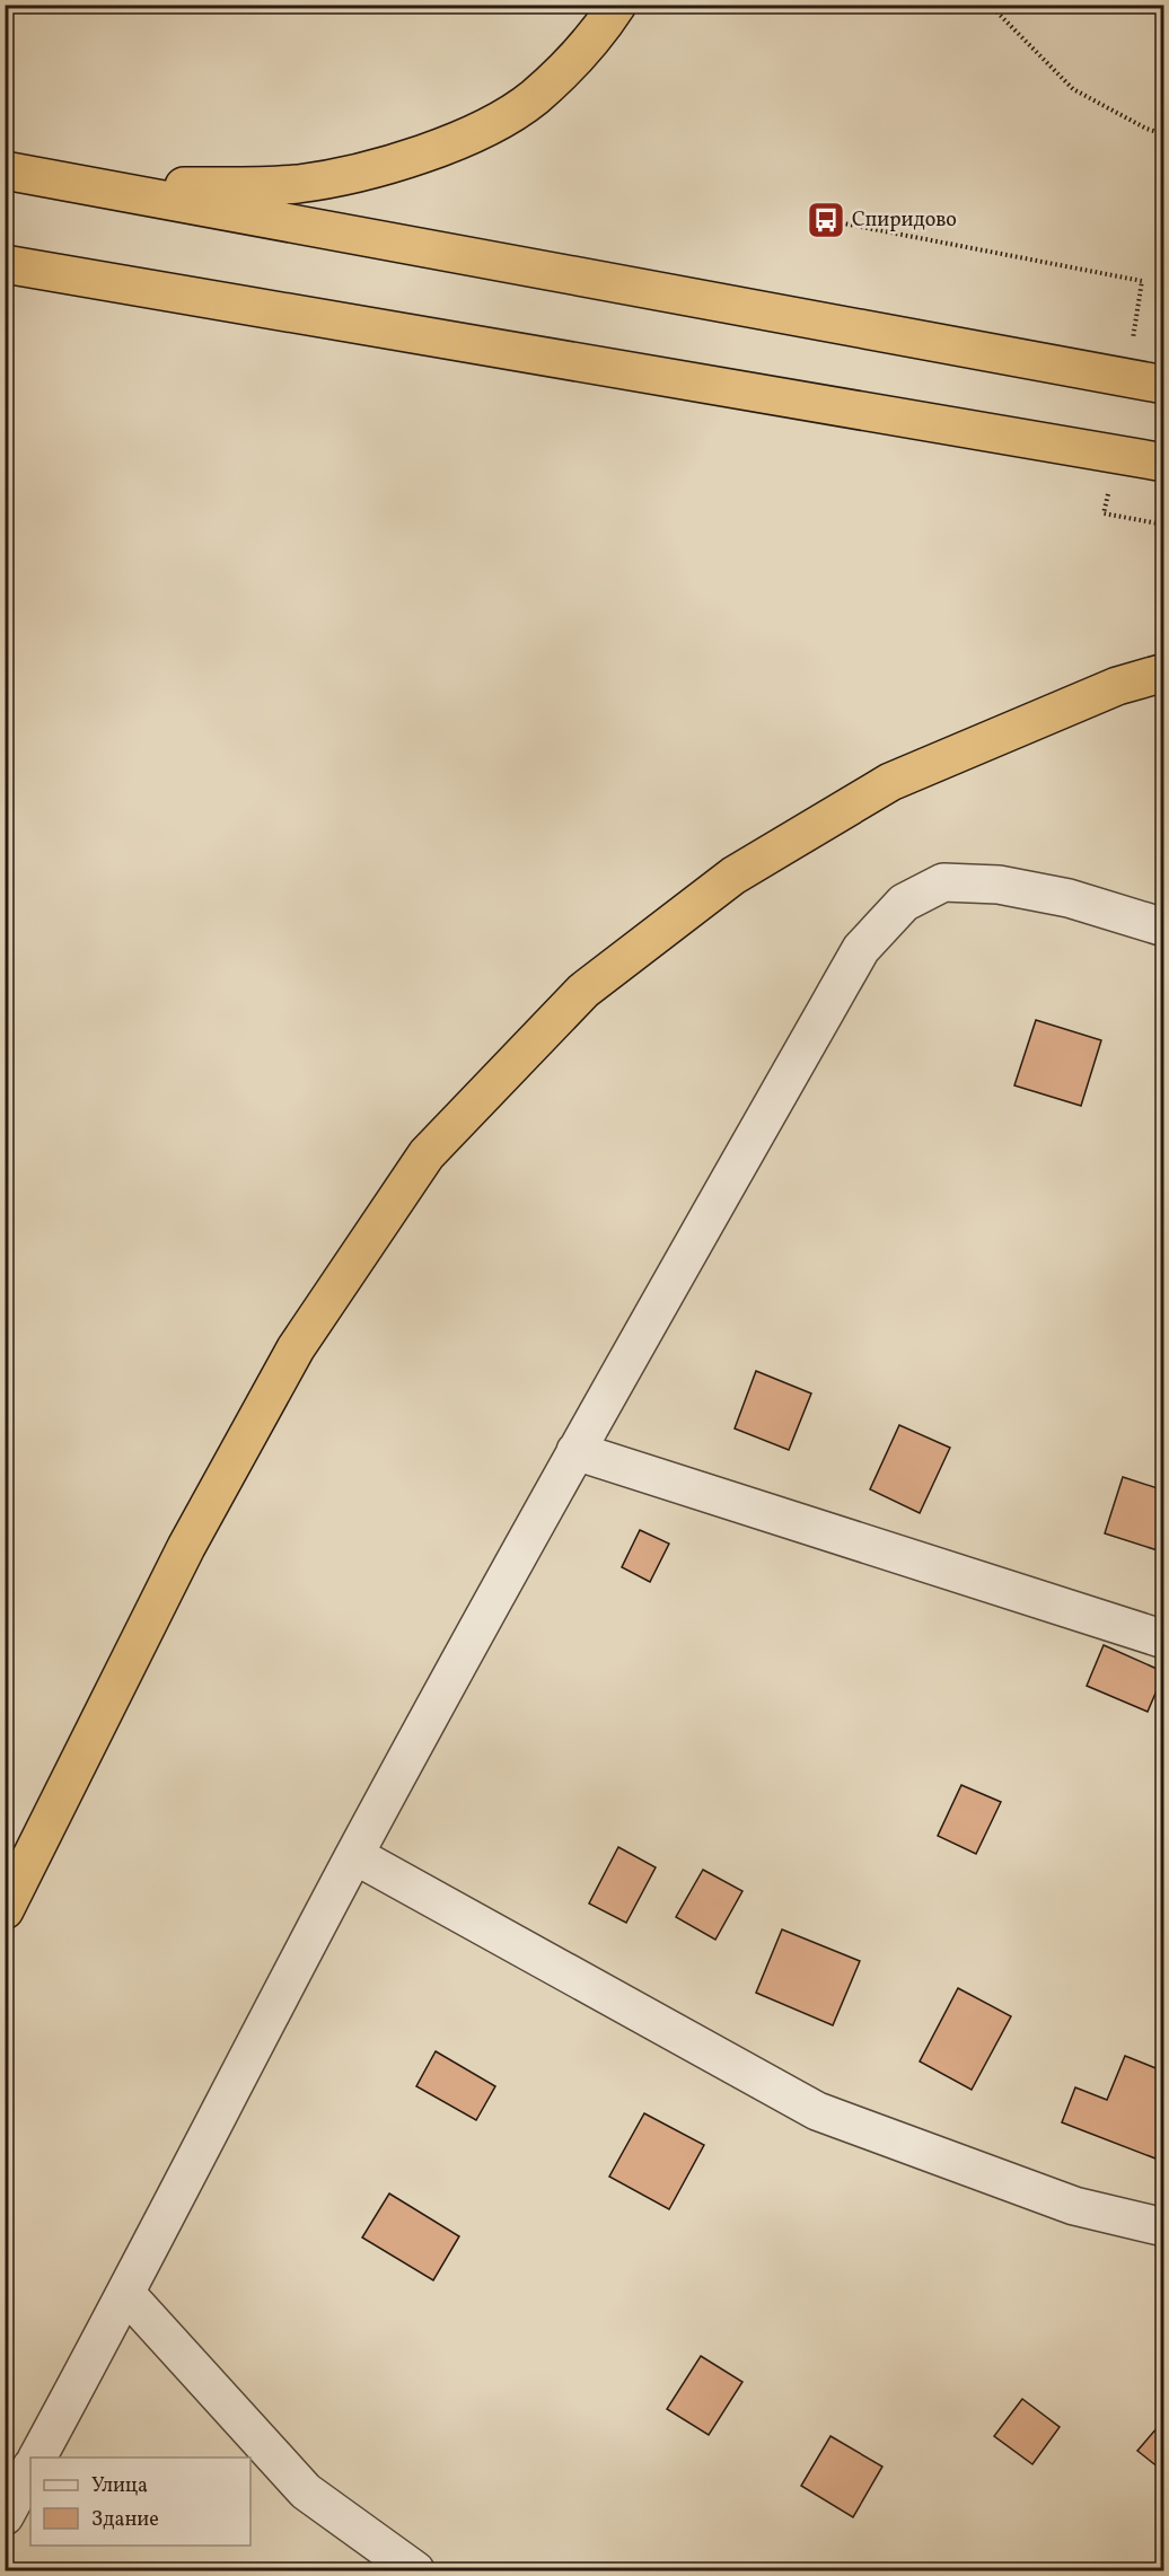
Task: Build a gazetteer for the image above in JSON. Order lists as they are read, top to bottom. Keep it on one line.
{"places":{"bus stop":["Спиридово"]},"legend":["Улица","Здание"]}
